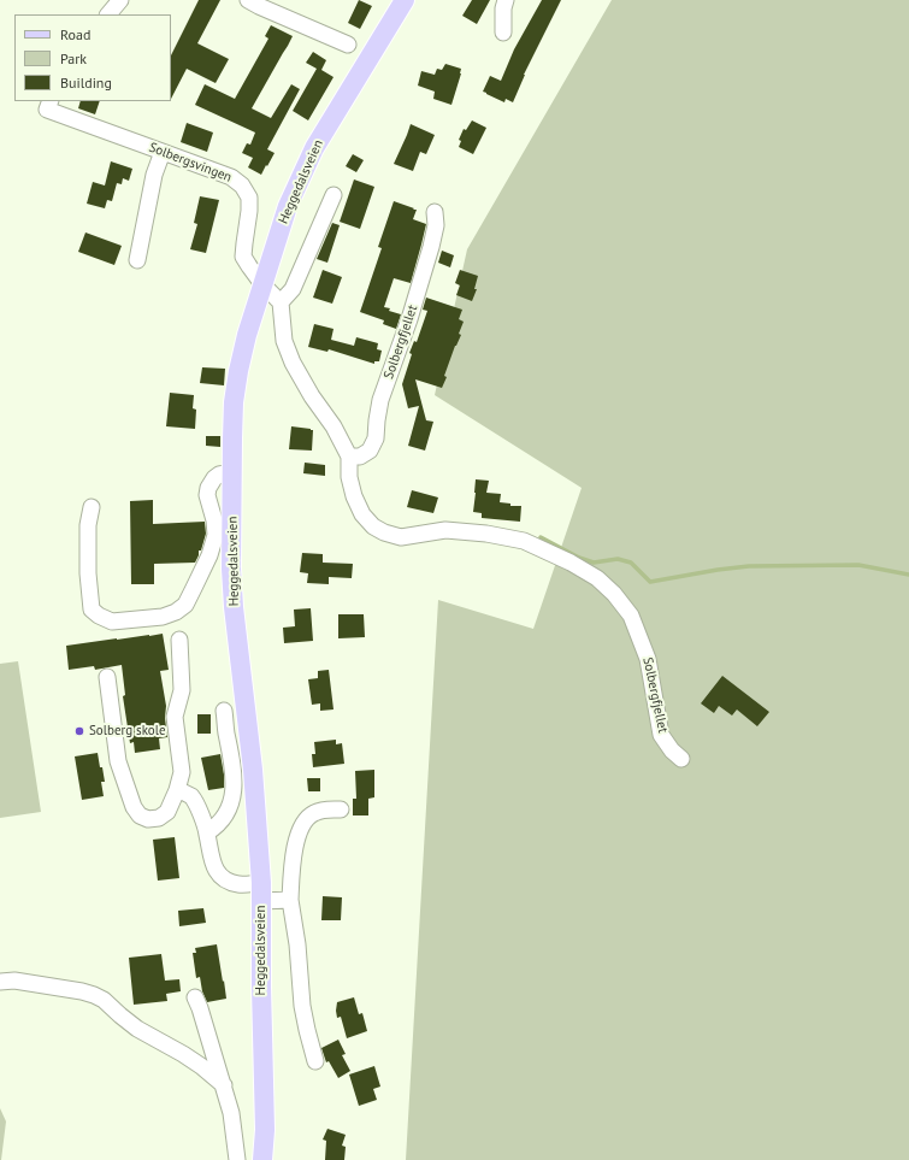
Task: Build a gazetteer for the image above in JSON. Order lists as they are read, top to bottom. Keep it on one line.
{"streets":{"main road":["Heggedalsveien"],"street":["Solbergsvingen","Solbergfjellet"]},"crossings":[["Solbergsvingen","Heggedalsveien"]],"places":["Solberg skole"],"legend":["Road","Park","Building"]}
